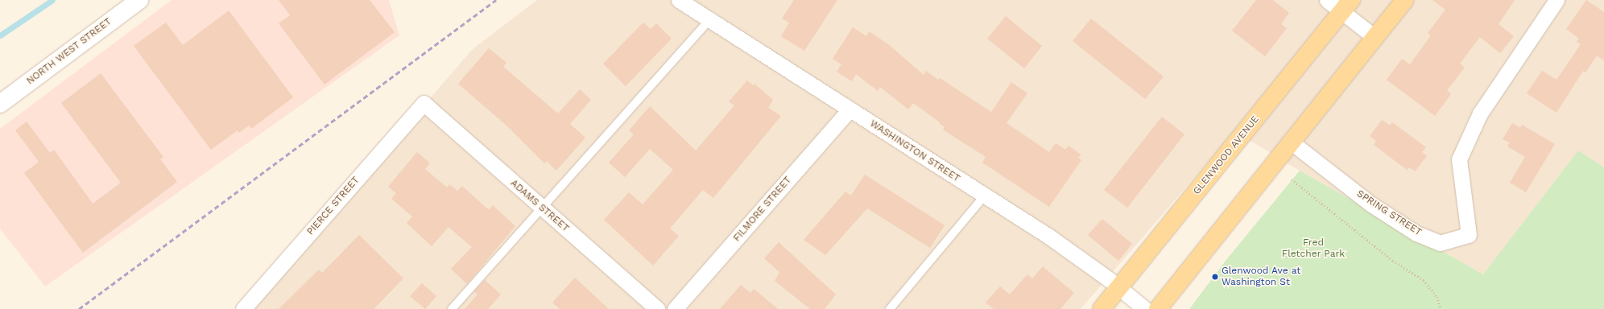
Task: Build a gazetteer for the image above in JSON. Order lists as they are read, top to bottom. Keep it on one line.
{"streets":{"main road":["GLENWOOD AVENUE"],"street":["NORTH WEST STREET","WASHINGTON STREET","PIERCE STREET","ADAMS STREET","FILMORE STREET","SPRING STREET"]},"crossings":[["WASHINGTON STREET","GLENWOOD AVENUE"],["WASHINGTON STREET","FILMORE STREET"],["PIERCE STREET","ADAMS STREET"]],"parks":["Fred Fletcher Park"],"places":["Glenwood Ave at Washington St"]}
